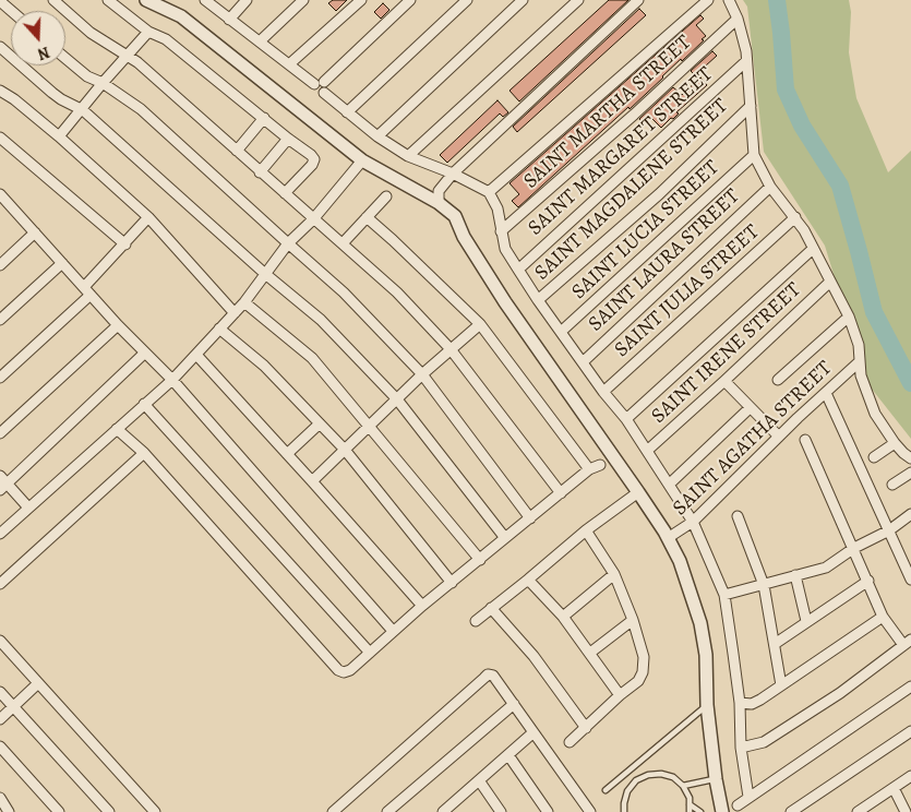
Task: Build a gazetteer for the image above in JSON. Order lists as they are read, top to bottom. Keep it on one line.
{"streets":{"street":["SAINT MARTHA STREET","SAINT MARGARET STREET","SAINT MAGDALENE STREET","SAINT LUCIA STREET","SAINT LAURA STREET","SAINT JULIA STREET","SAINT IRENE STREET","SAINT AGATHA STREET"]},"north":"bottom"}
